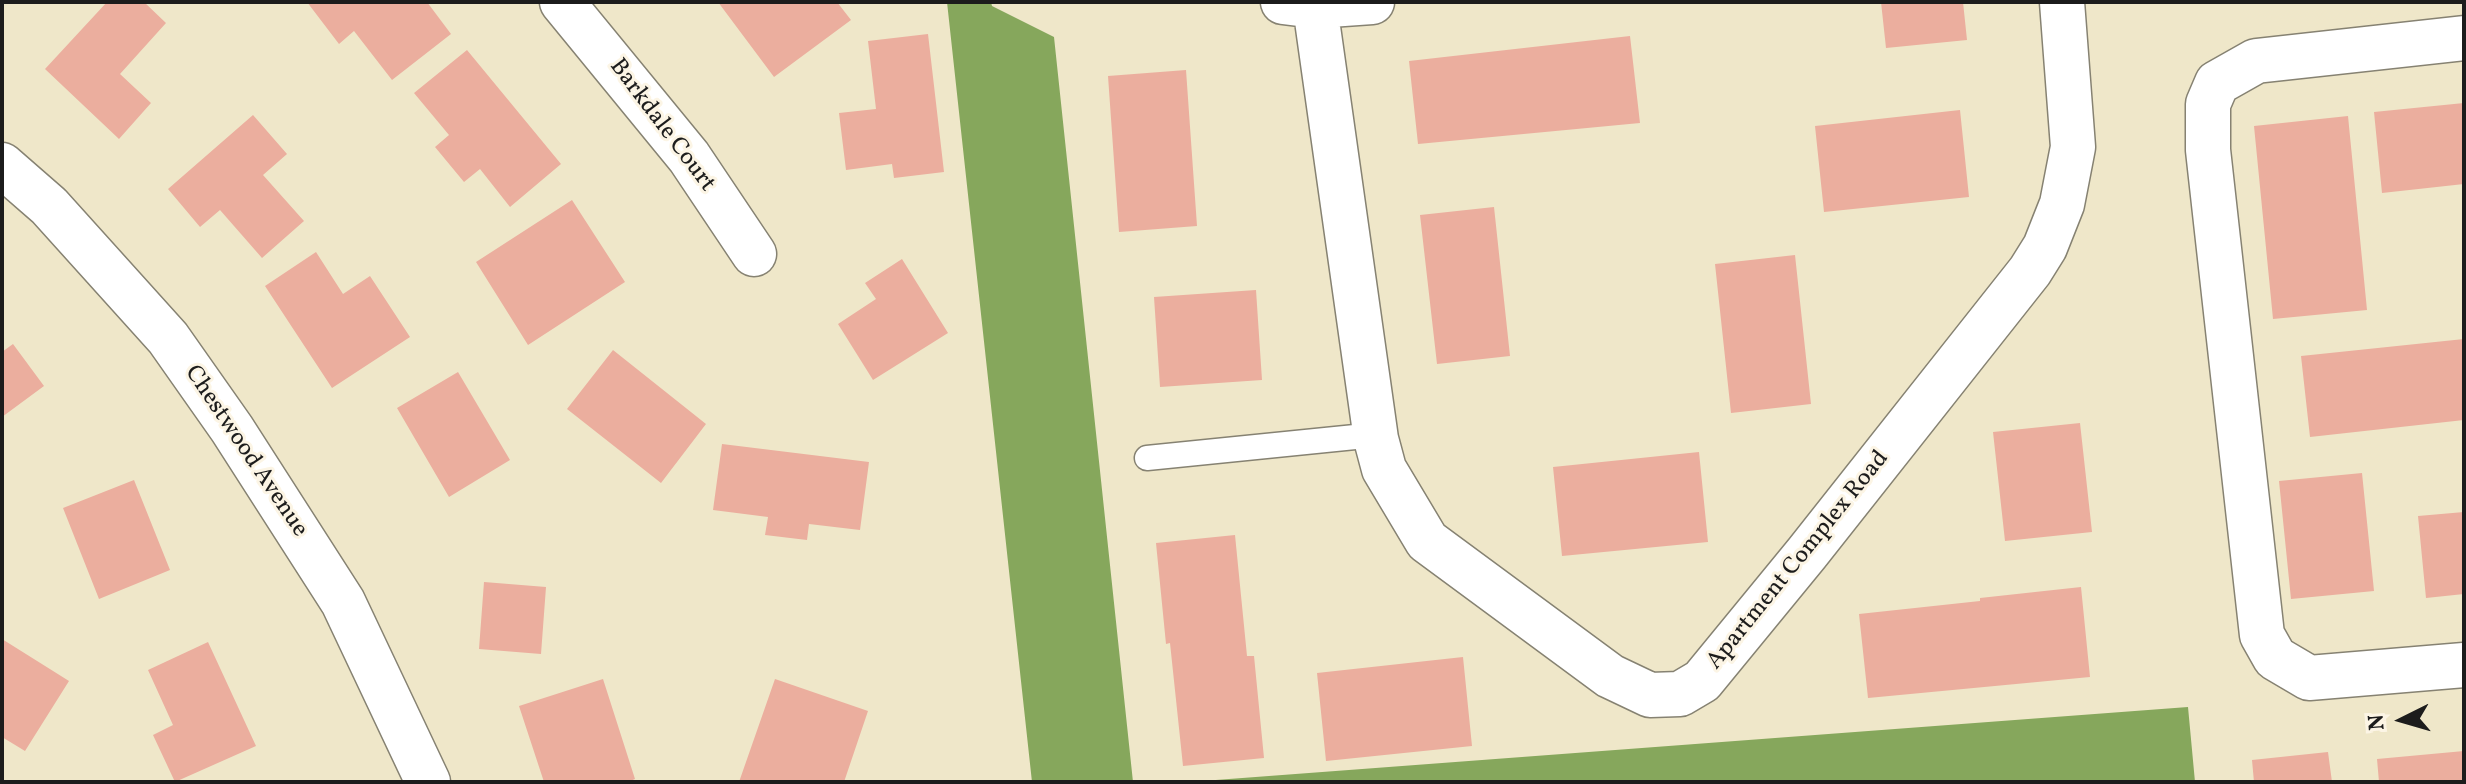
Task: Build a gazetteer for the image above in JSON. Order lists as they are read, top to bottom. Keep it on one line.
{"streets":{"street":["Barkdale Court","Chestwood Avenue","Apartment Complex Road"]},"north":"left"}
